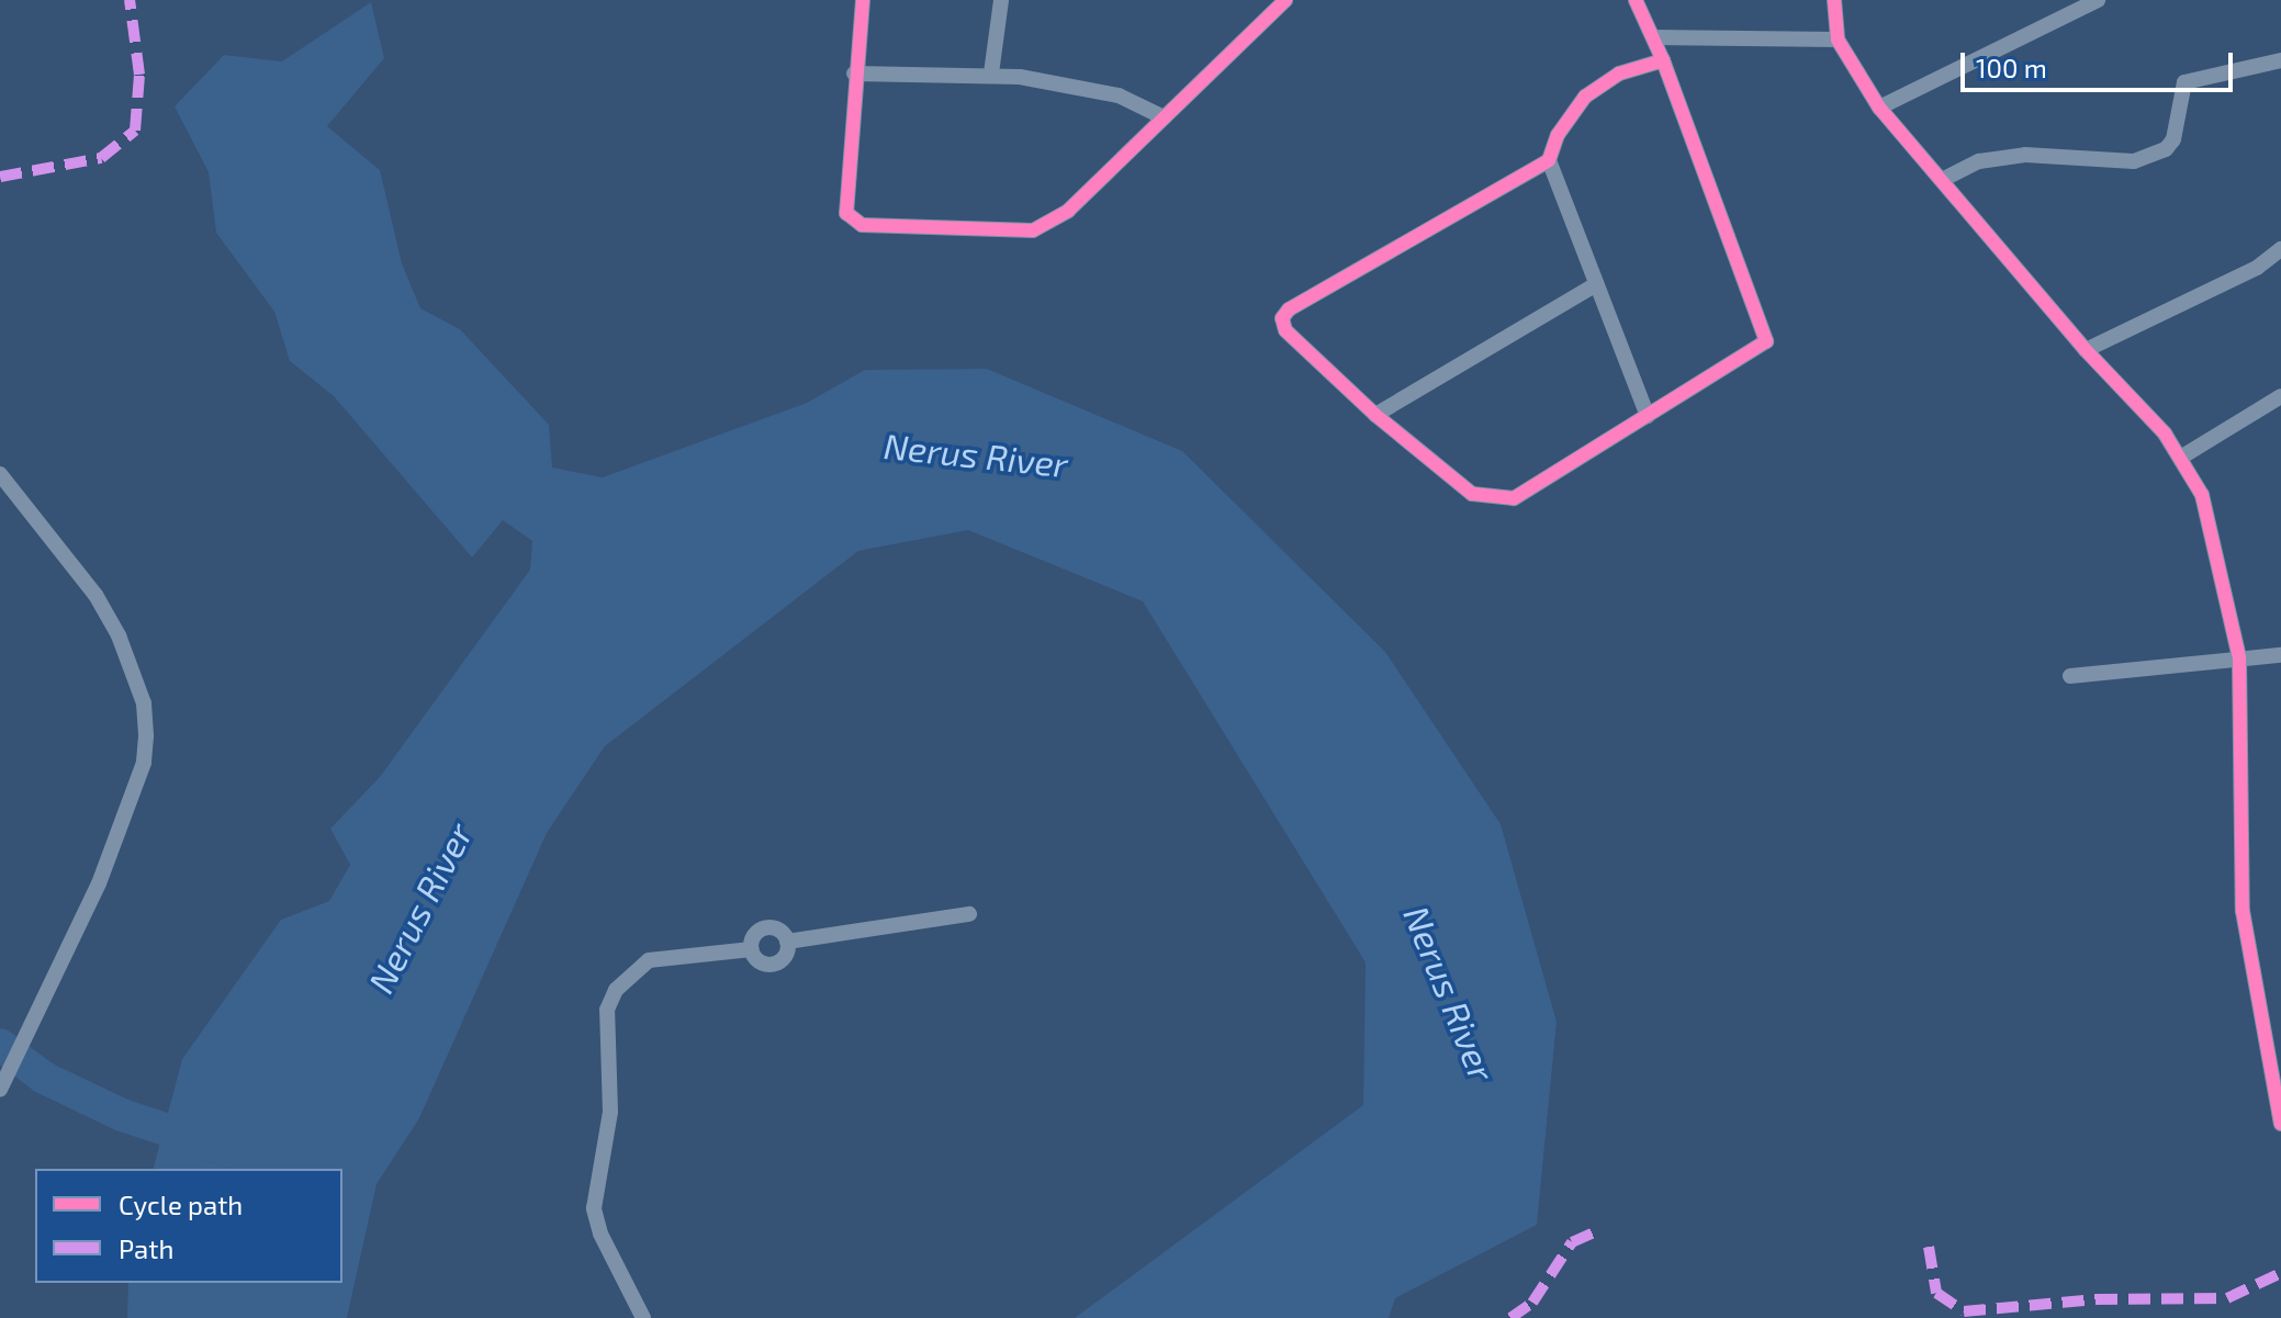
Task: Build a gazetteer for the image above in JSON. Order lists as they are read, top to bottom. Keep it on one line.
{"water":["Nerus River"],"legend":["Cycle path","Path"],"scale_bar":"100 m"}
